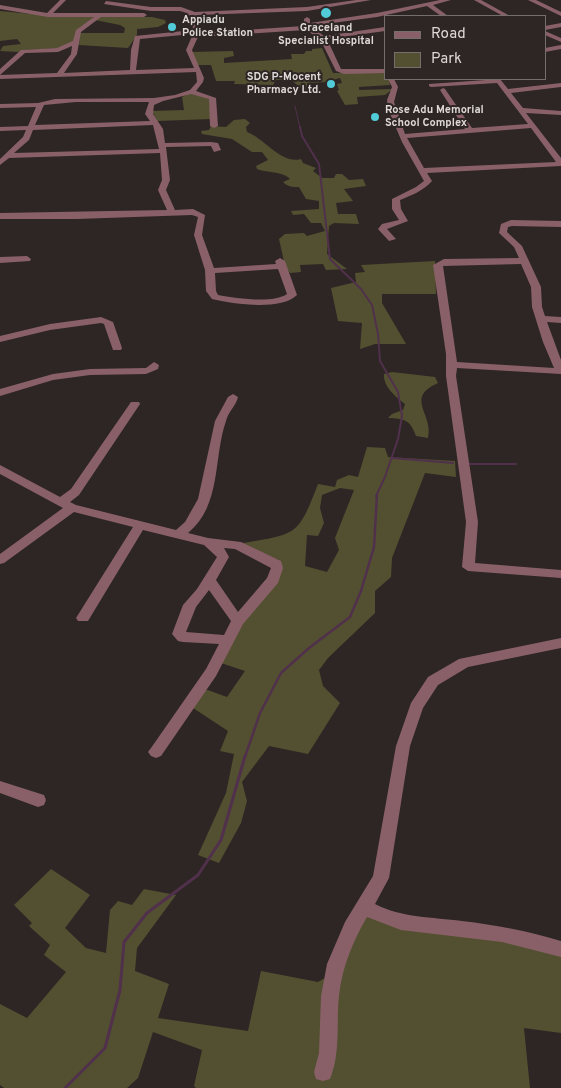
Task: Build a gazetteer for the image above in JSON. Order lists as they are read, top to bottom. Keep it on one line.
{"places":["Graceland Specialist Hospital","Appiadu Police Station","SDG P-Mocent Pharmacy Ltd.","Rose Adu Memorial School Complex"],"legend":["Road","Park"]}
